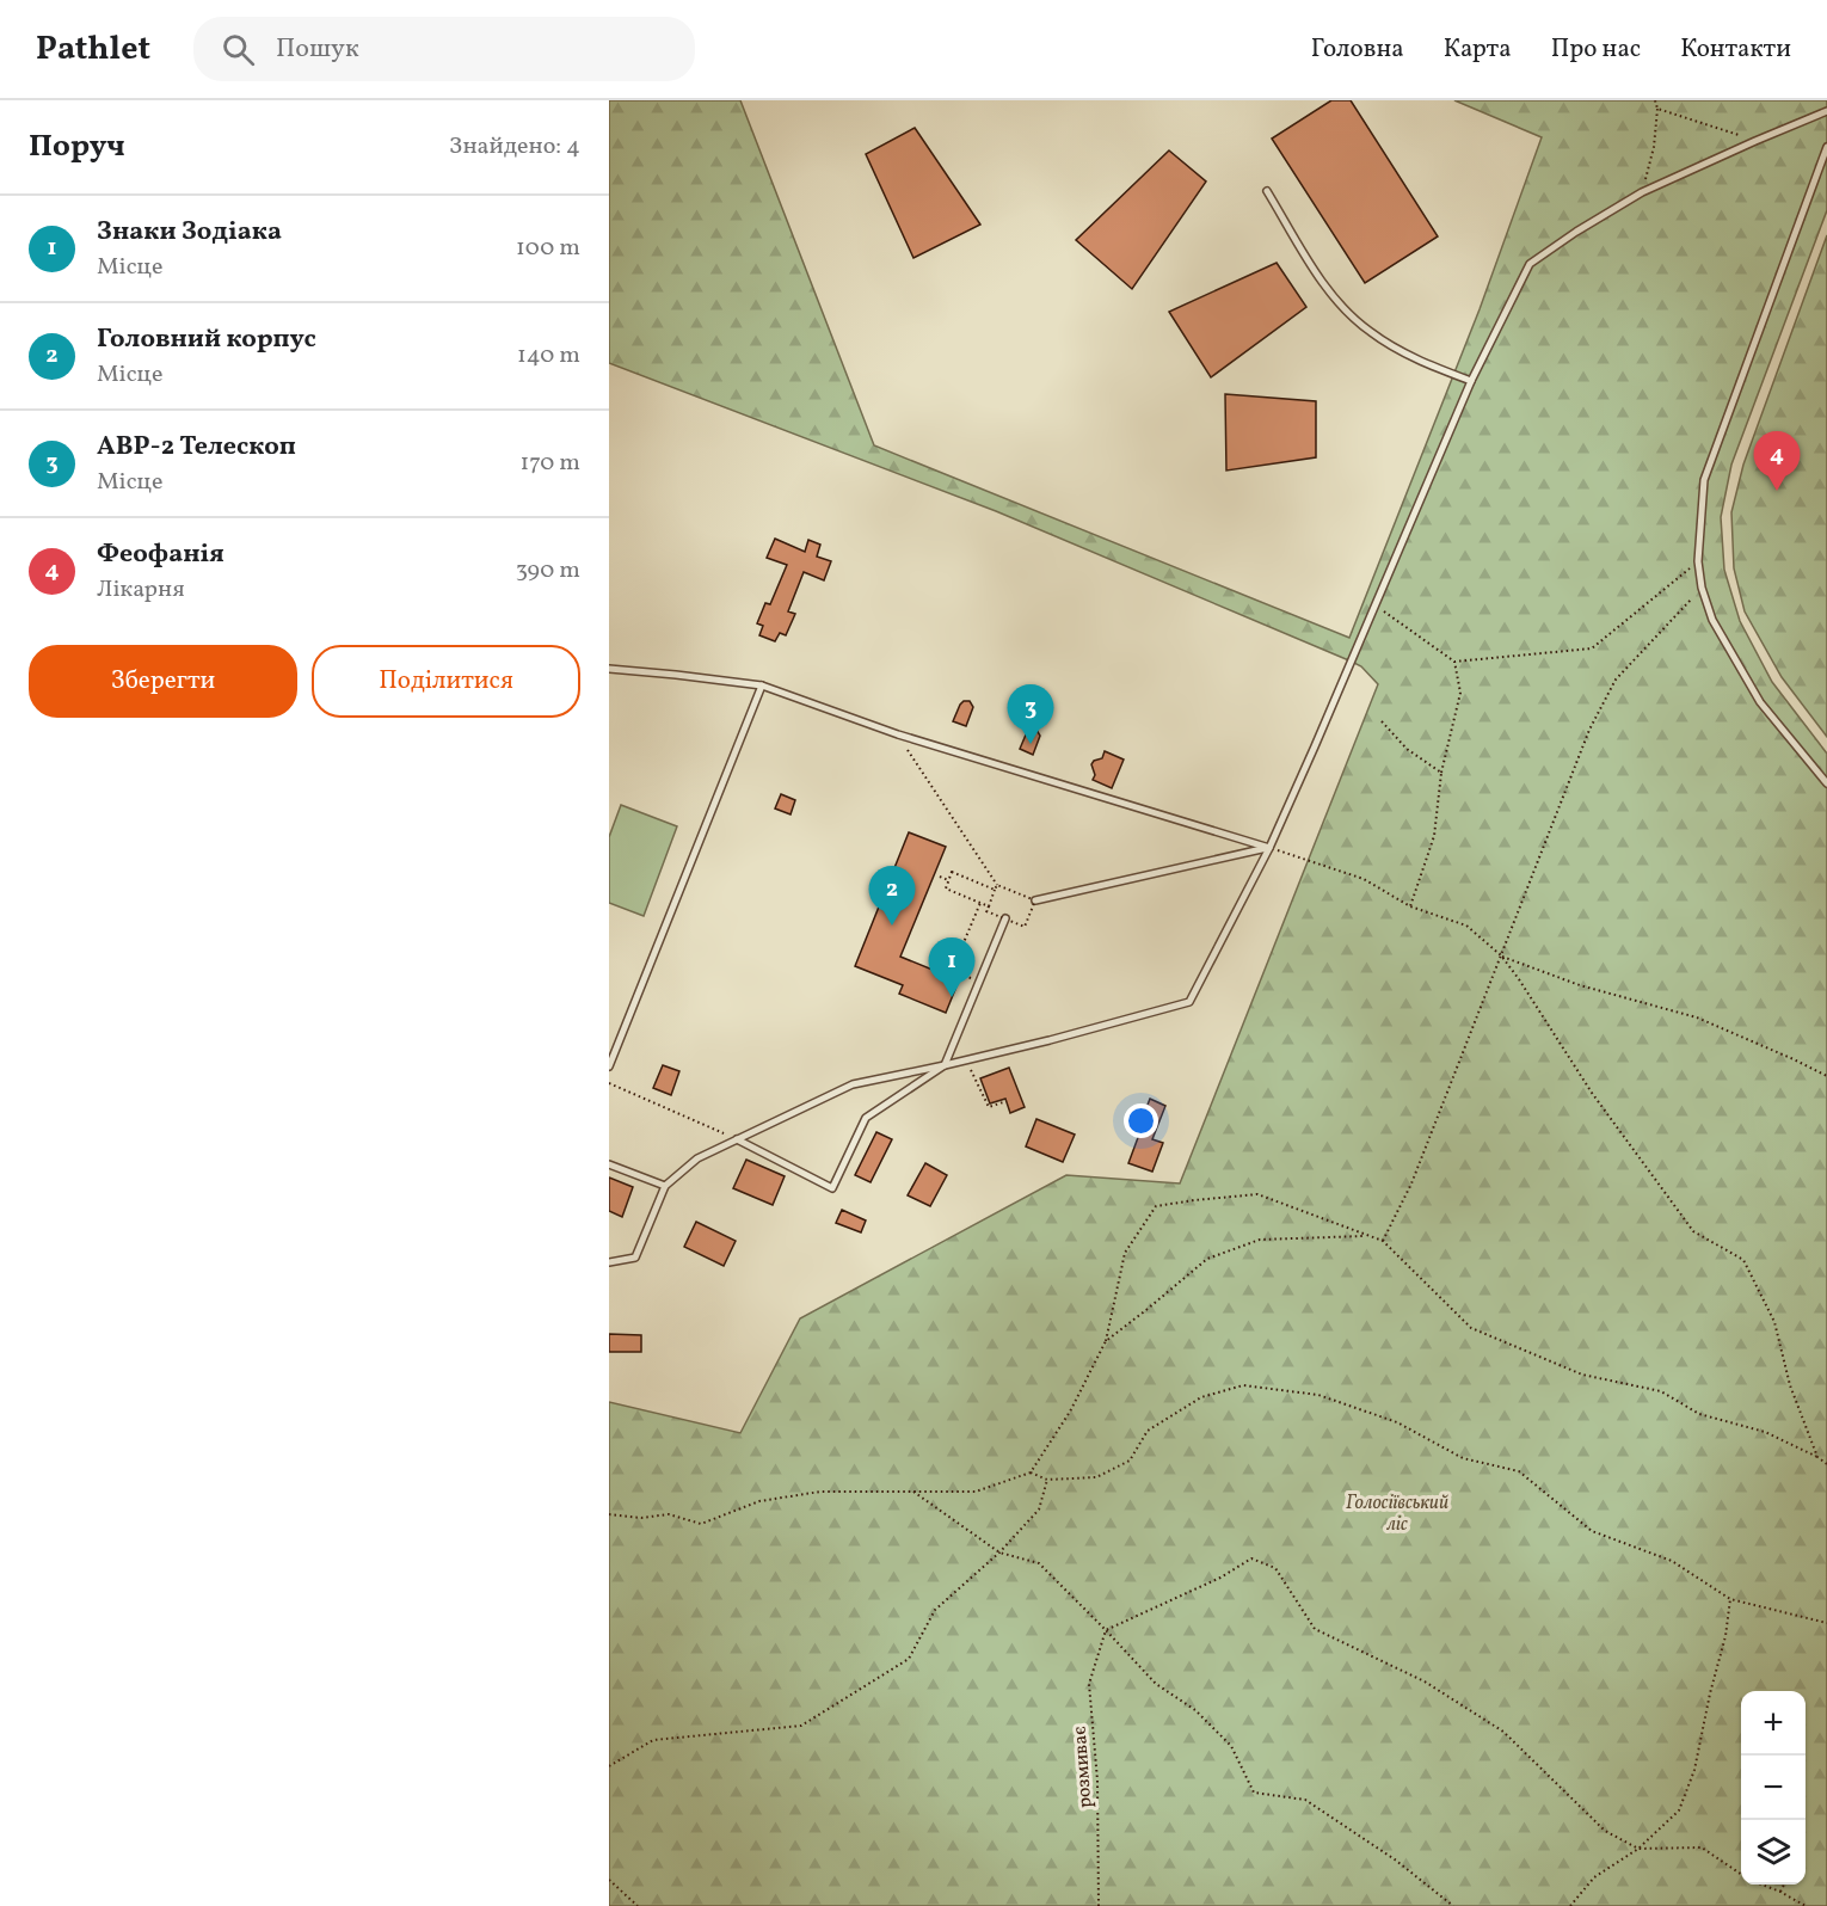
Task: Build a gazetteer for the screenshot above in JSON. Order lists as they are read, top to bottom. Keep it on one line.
{"streets":{"path":["розмиває"]},"parks":["Голосіївський ліс"],"page":{"header":"Pathlet","search":"Пошук","nav":["Головна","Карта","Про нас","Контакти"],"heading":["Поруч","Знайдено: 4"],"list":[{"mark":"1","name":"Знаки Зодіака","note":"Місце","value":"100 m"},{"mark":"2","name":"Головний корпус","note":"Місце","value":"140 m"},{"mark":"3","name":"АВР-2 Телескоп","note":"Місце","value":"170 m"},{"mark":"4","name":"Феофанія","note":"Лікарня","value":"390 m"}],"pins":["4","3","2","1"],"buttons":["Зберегти","Поділитися"],"map_buttons":["+","−"]}}
